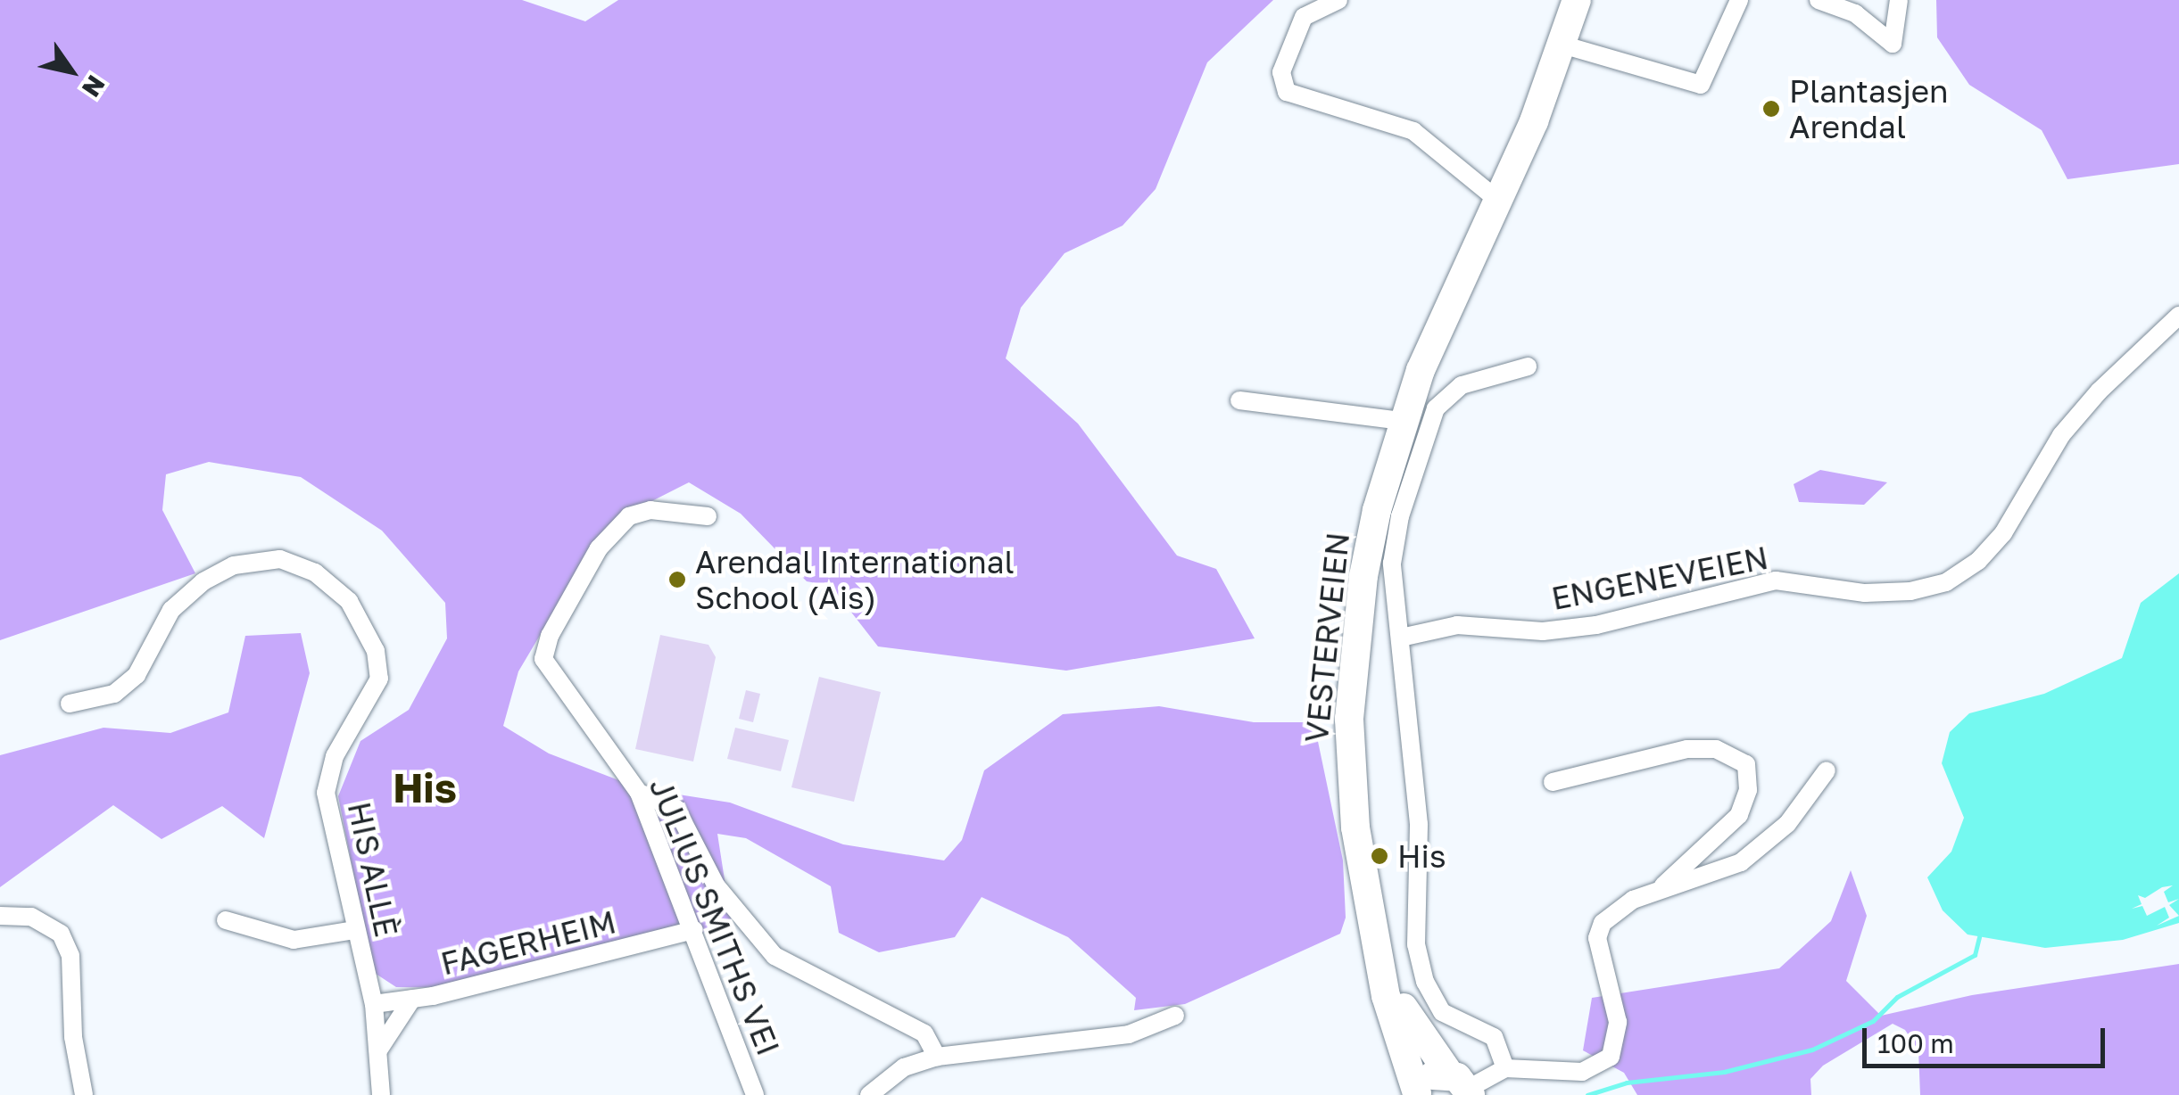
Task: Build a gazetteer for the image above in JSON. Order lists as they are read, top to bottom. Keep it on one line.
{"streets":{"main road":["VESTERVEIEN"],"street":["ENGENEVEIEN","HIS ALLÈ","JULIUS SMITHS VEI","FAGERHEIM"]},"crossings":[["HIS ALLÈ","FAGERHEIM"],["JULIUS SMITHS VEI","FAGERHEIM"]],"districts":["His"],"places":["Plantasjen Arendal","Arendal International School (Ais)","His"],"scale_bar":"100 m","north":"bottom right"}
